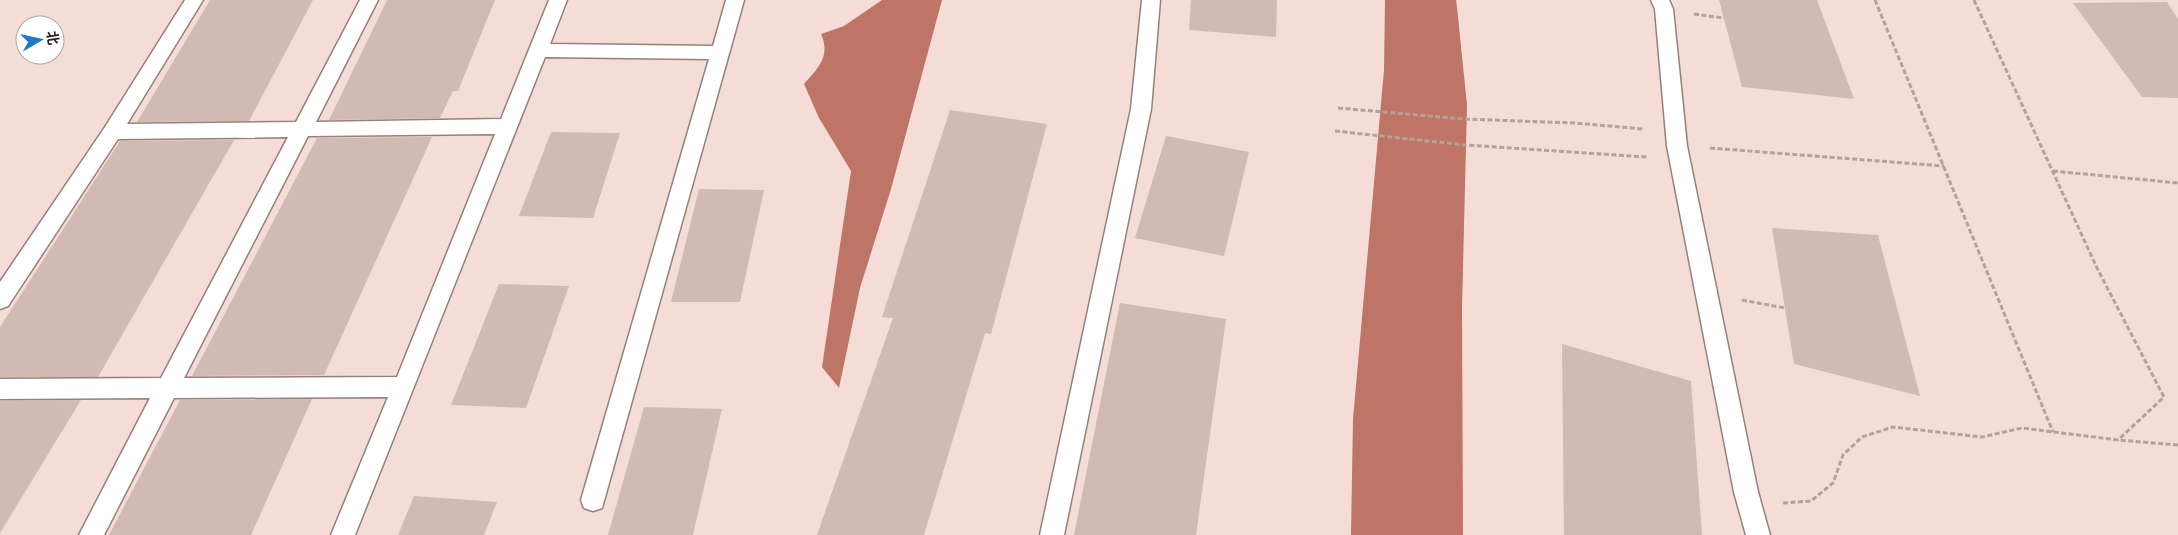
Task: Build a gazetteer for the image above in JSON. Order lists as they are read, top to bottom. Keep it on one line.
{"north":"right"}
